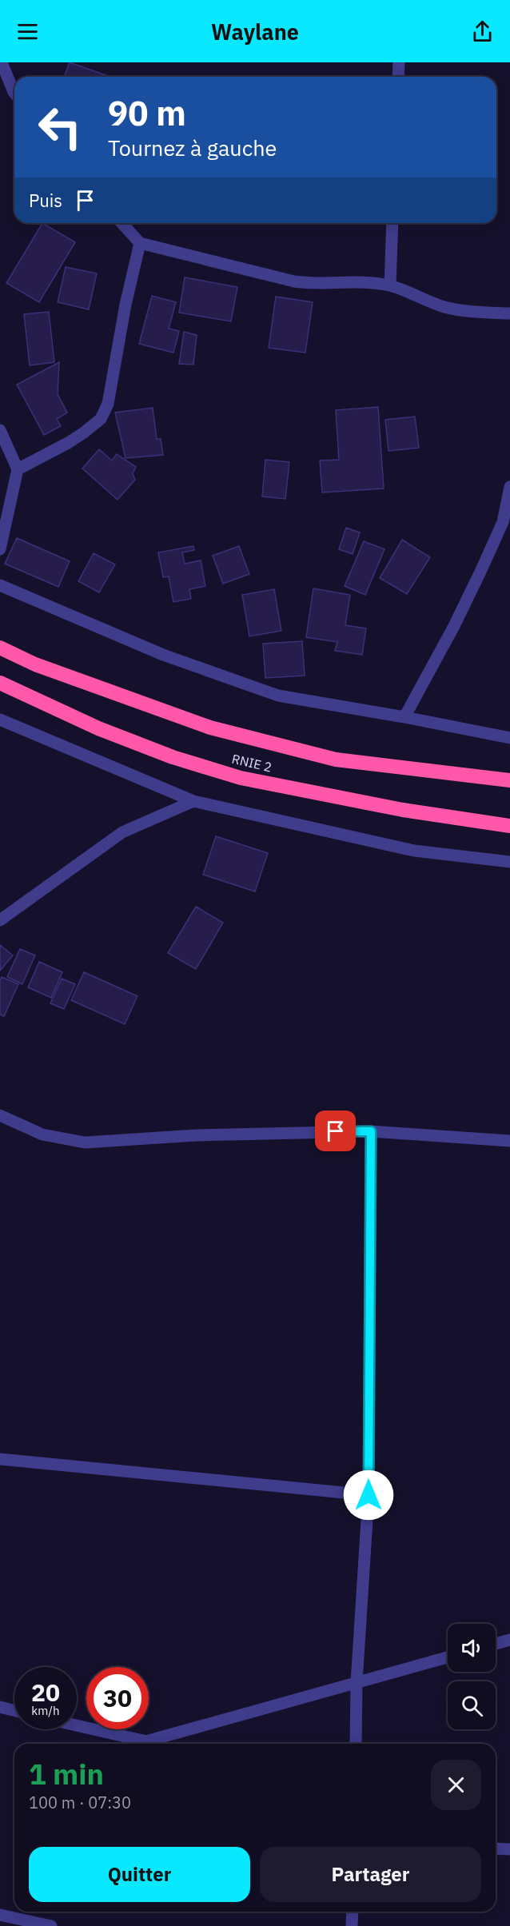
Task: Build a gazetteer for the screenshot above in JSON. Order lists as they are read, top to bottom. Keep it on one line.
{"streets":{"highway":["RNIE 2"]},"page":{"header":"Waylane","turn":["90 m","Tournez à gauche"],"then":"Puis","speed":"20 km/h","limit":"30","heading":["1 min","100 m · 07:30"],"buttons":["Quitter","Partager"]}}
